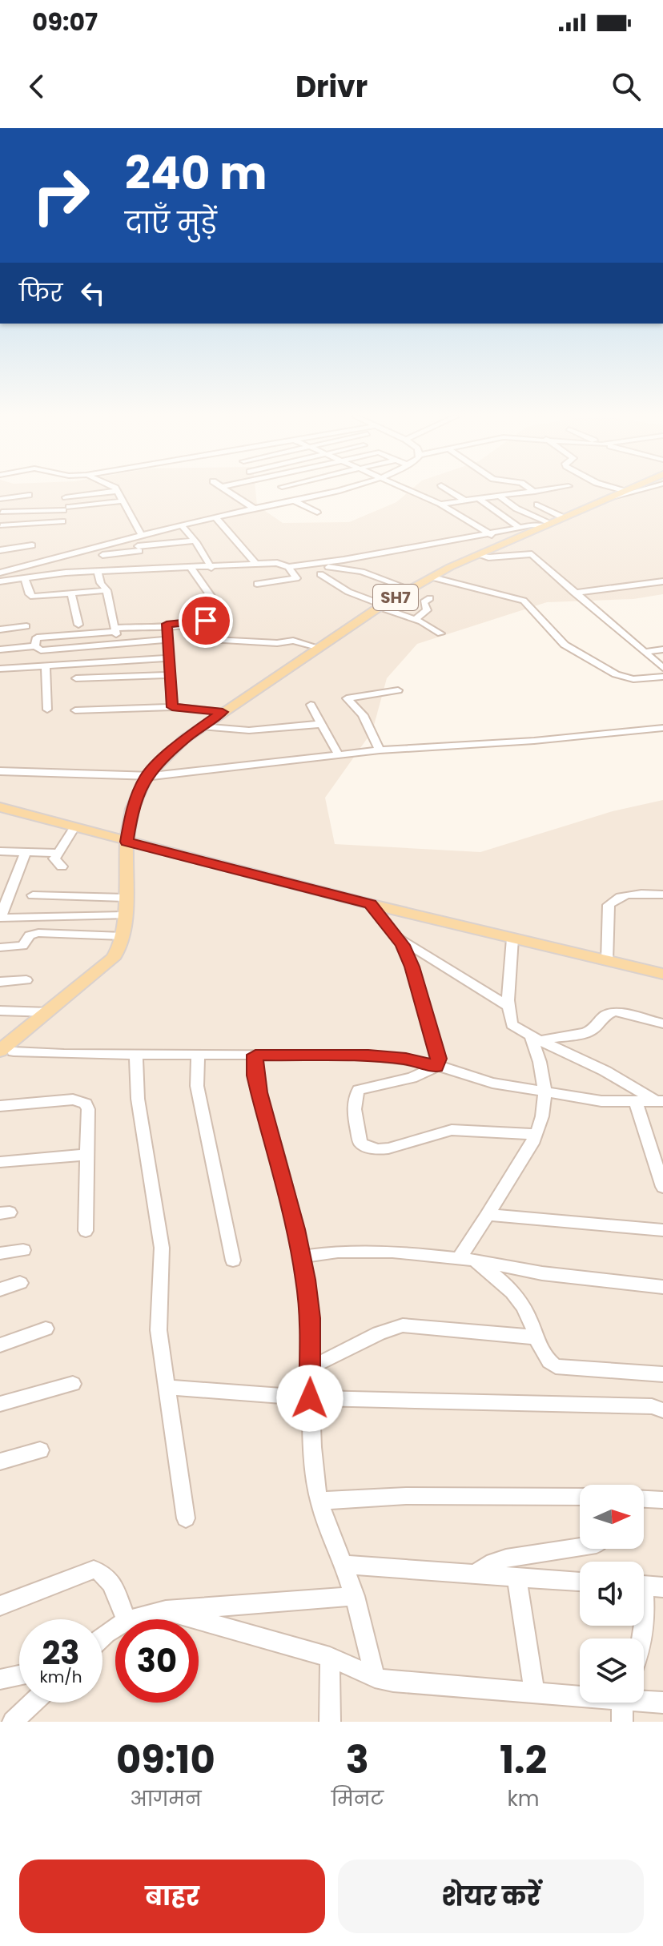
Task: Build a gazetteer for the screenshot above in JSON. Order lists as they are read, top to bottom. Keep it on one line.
{"streets":{"main road":["SH7"]},"north":"right","page":{"status":"09:07","header":"Drivr","turn":["240 m","दाएँ मुड़ें"],"then":"फिर","speed":"23 km/h","limit":"30","eta":["09:10","आगमन","3","मिनट","1.2","km"],"buttons":["बाहर","शेयर करें"]}}
